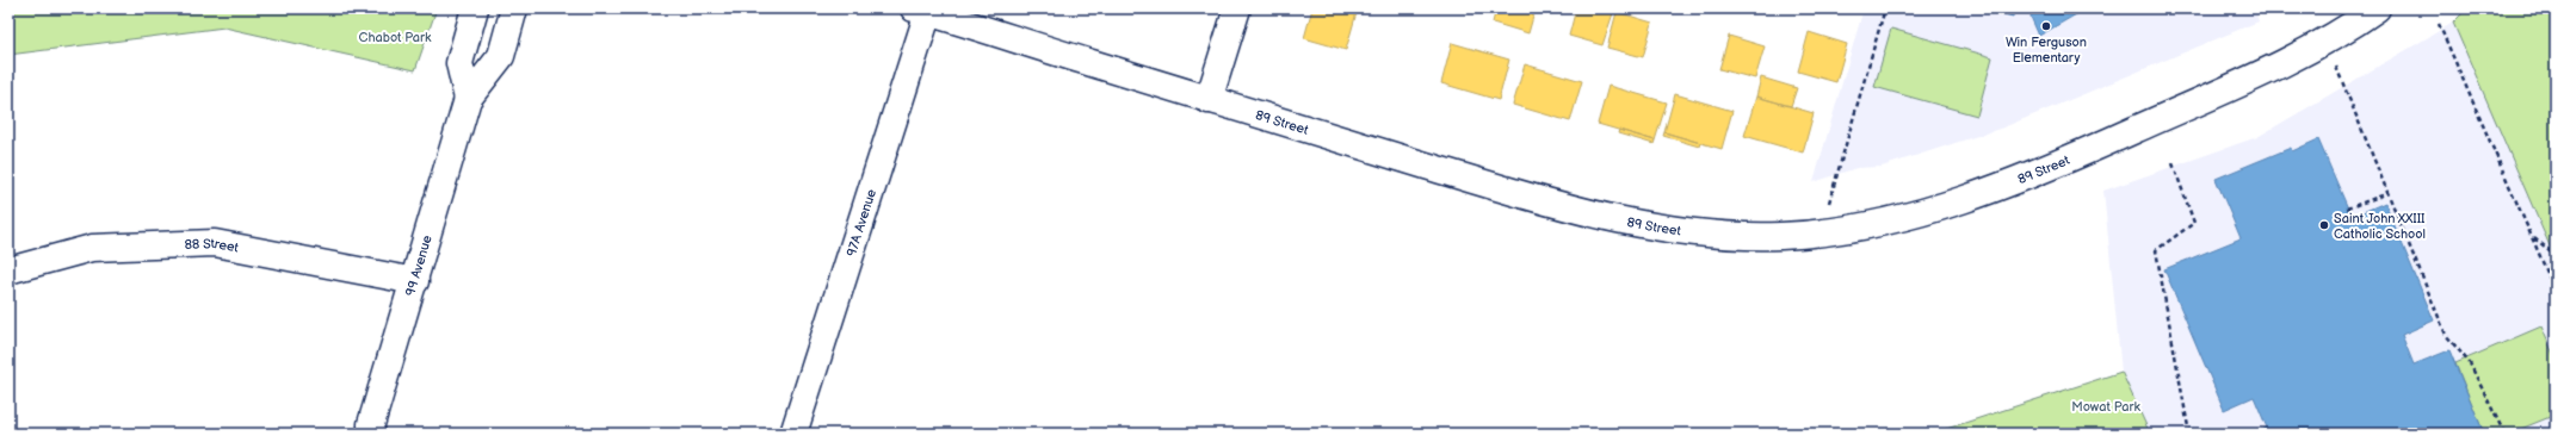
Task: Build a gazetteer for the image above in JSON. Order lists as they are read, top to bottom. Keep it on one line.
{"streets":{"street":["89 Street","97A Avenue","88 Street","99 Avenue"]},"crossings":[["89 Street","97A Avenue"],["88 Street","99 Avenue"]],"parks":["Chabot Park","Mowat Park"],"places":["Win Ferguson Elementary","Saint John XXIII Catholic School"]}
